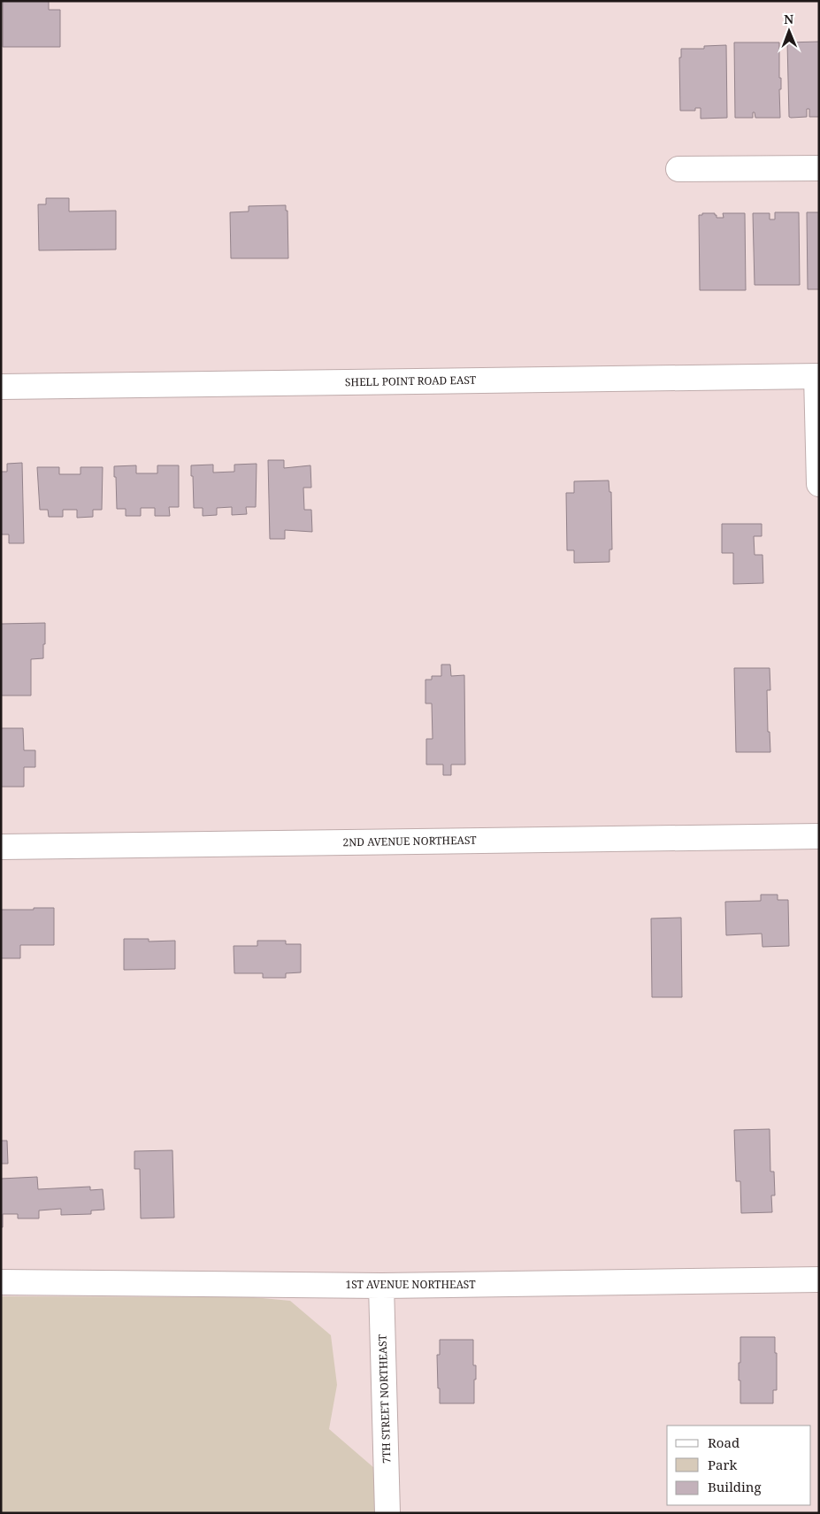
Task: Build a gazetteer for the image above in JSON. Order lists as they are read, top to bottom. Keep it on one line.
{"streets":{"street":["SHELL POINT ROAD EAST","2ND AVENUE NORTHEAST","1ST AVENUE NORTHEAST","7TH STREET NORTHEAST"]},"crossings":[["1ST AVENUE NORTHEAST","7TH STREET NORTHEAST"]],"legend":["Road","Park","Building"],"north":"top"}
